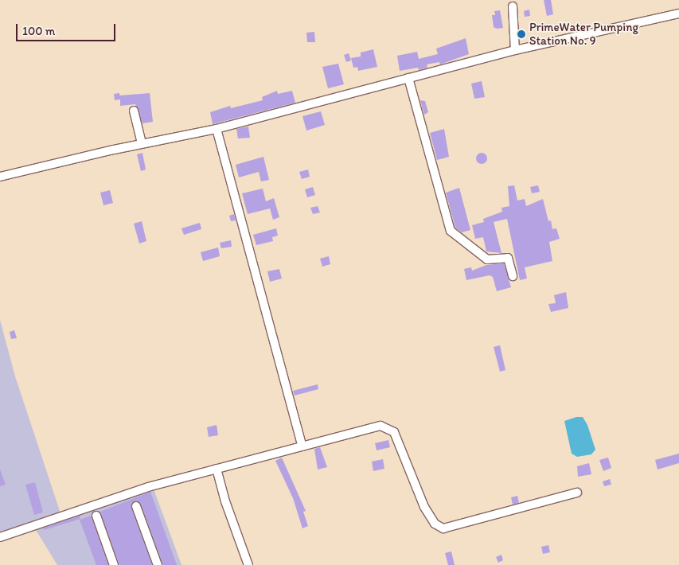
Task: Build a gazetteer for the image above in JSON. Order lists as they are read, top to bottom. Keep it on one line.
{"places":["PrimeWater Pumping Station No. 9"],"scale_bar":"100 m"}
